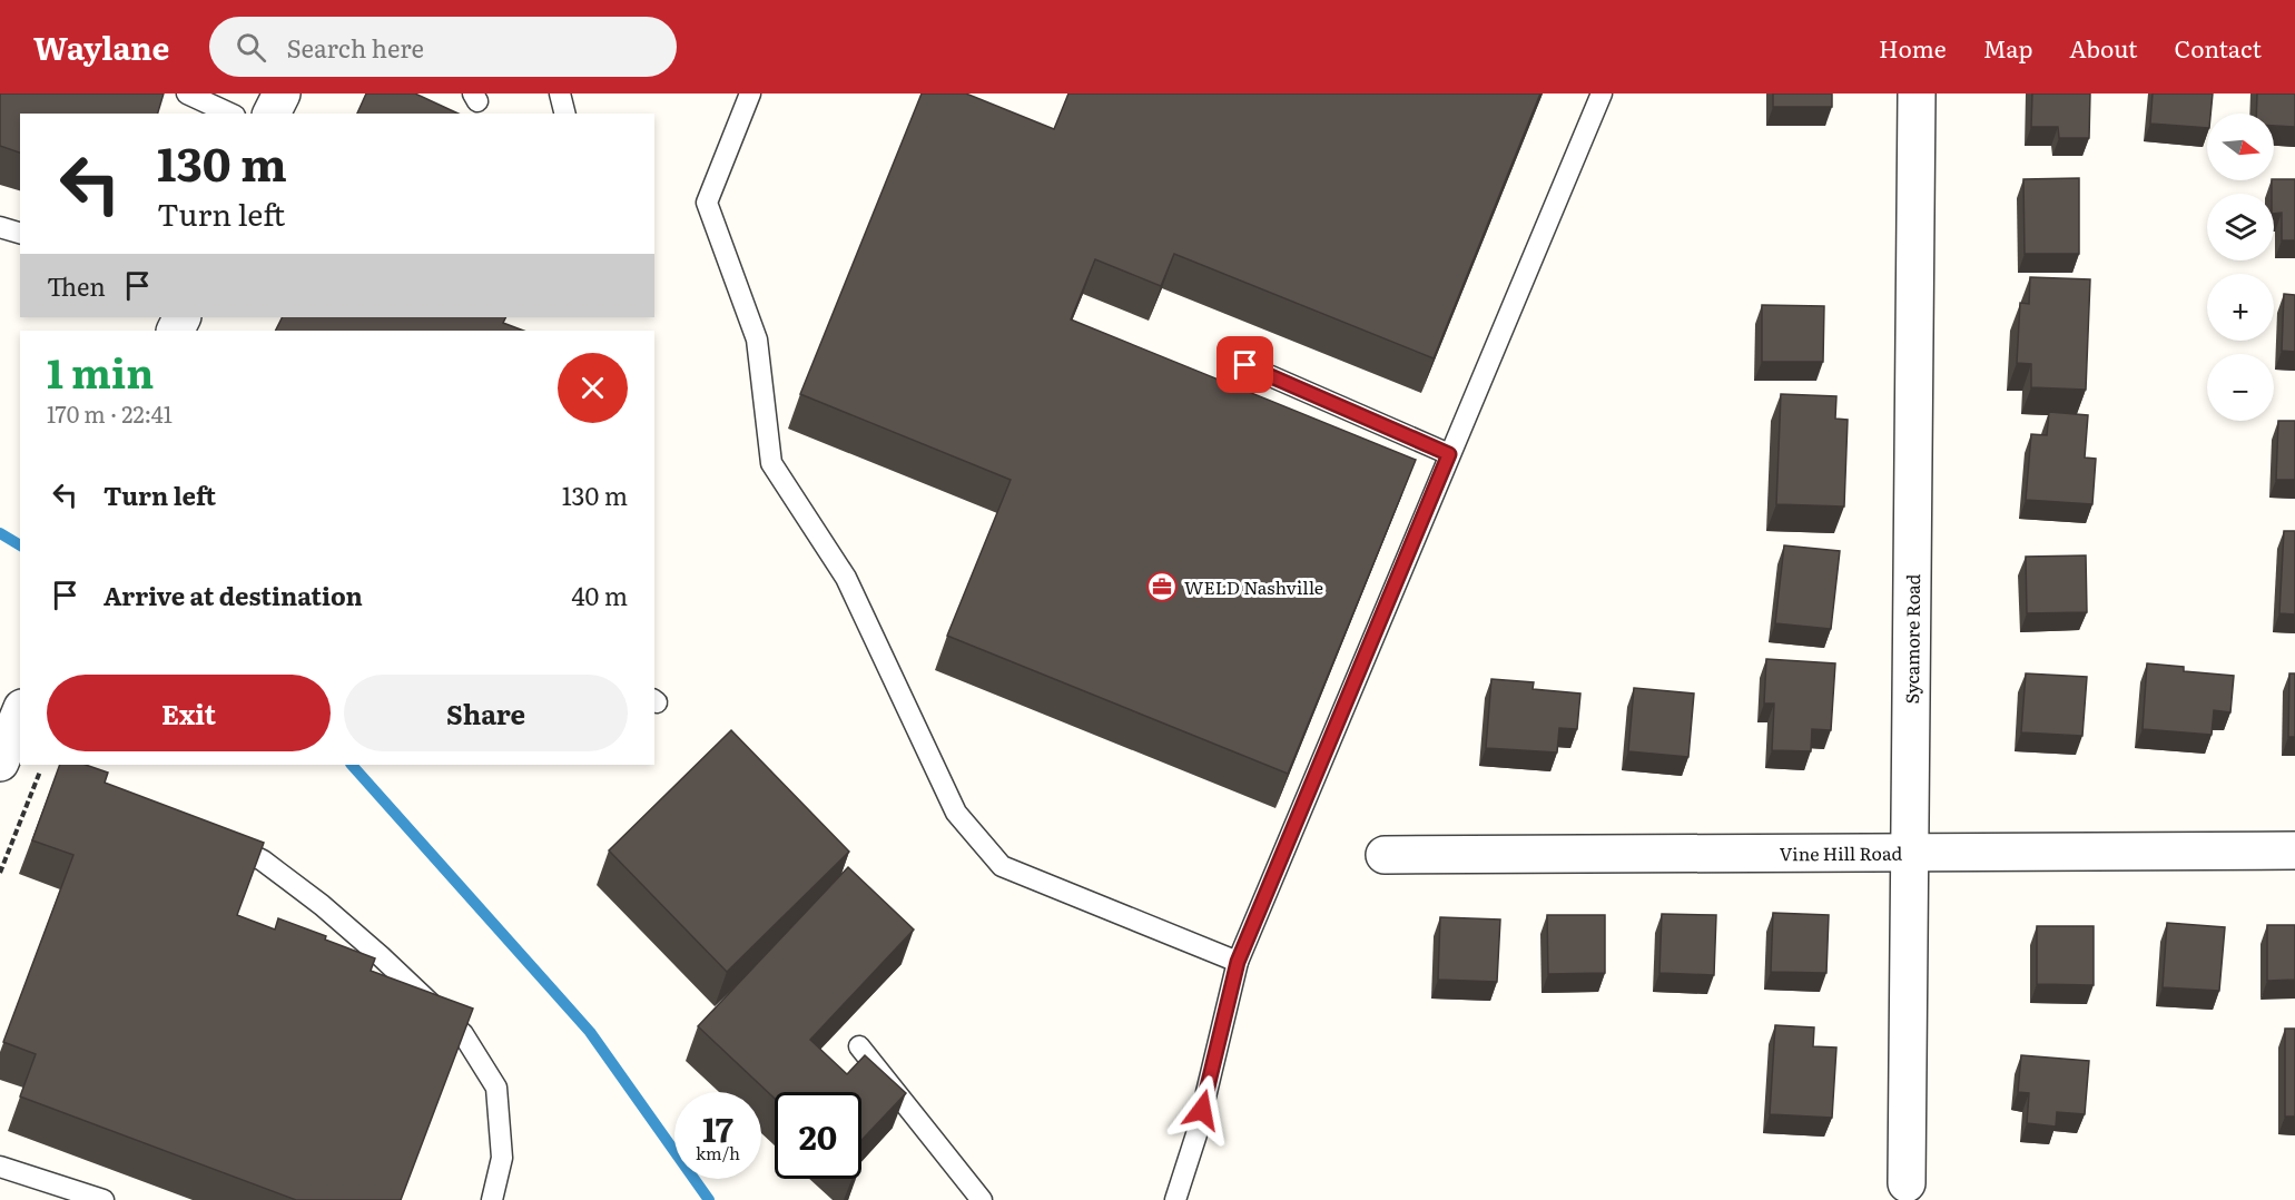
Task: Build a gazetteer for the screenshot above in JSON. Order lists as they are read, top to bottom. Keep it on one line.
{"streets":{"street":["Sycamore Road","Vine Hill Road"]},"crossings":[["Sycamore Road","Vine Hill Road"]],"places":{"office":["WELD Nashville"]},"north":"right","page":{"header":"Waylane","search":"Search here","nav":["Home","Map","About","Contact"],"map_buttons":["+","−"],"turn":["130 m","Turn left"],"then":"Then","heading":["1 min","170 m · 22:41"],"list":[{"name":"Turn left","value":"130 m"},{"name":"Arrive at destination","value":"40 m"}],"buttons":["Exit","Share"],"speed":"17 km/h","limit":"20"}}
